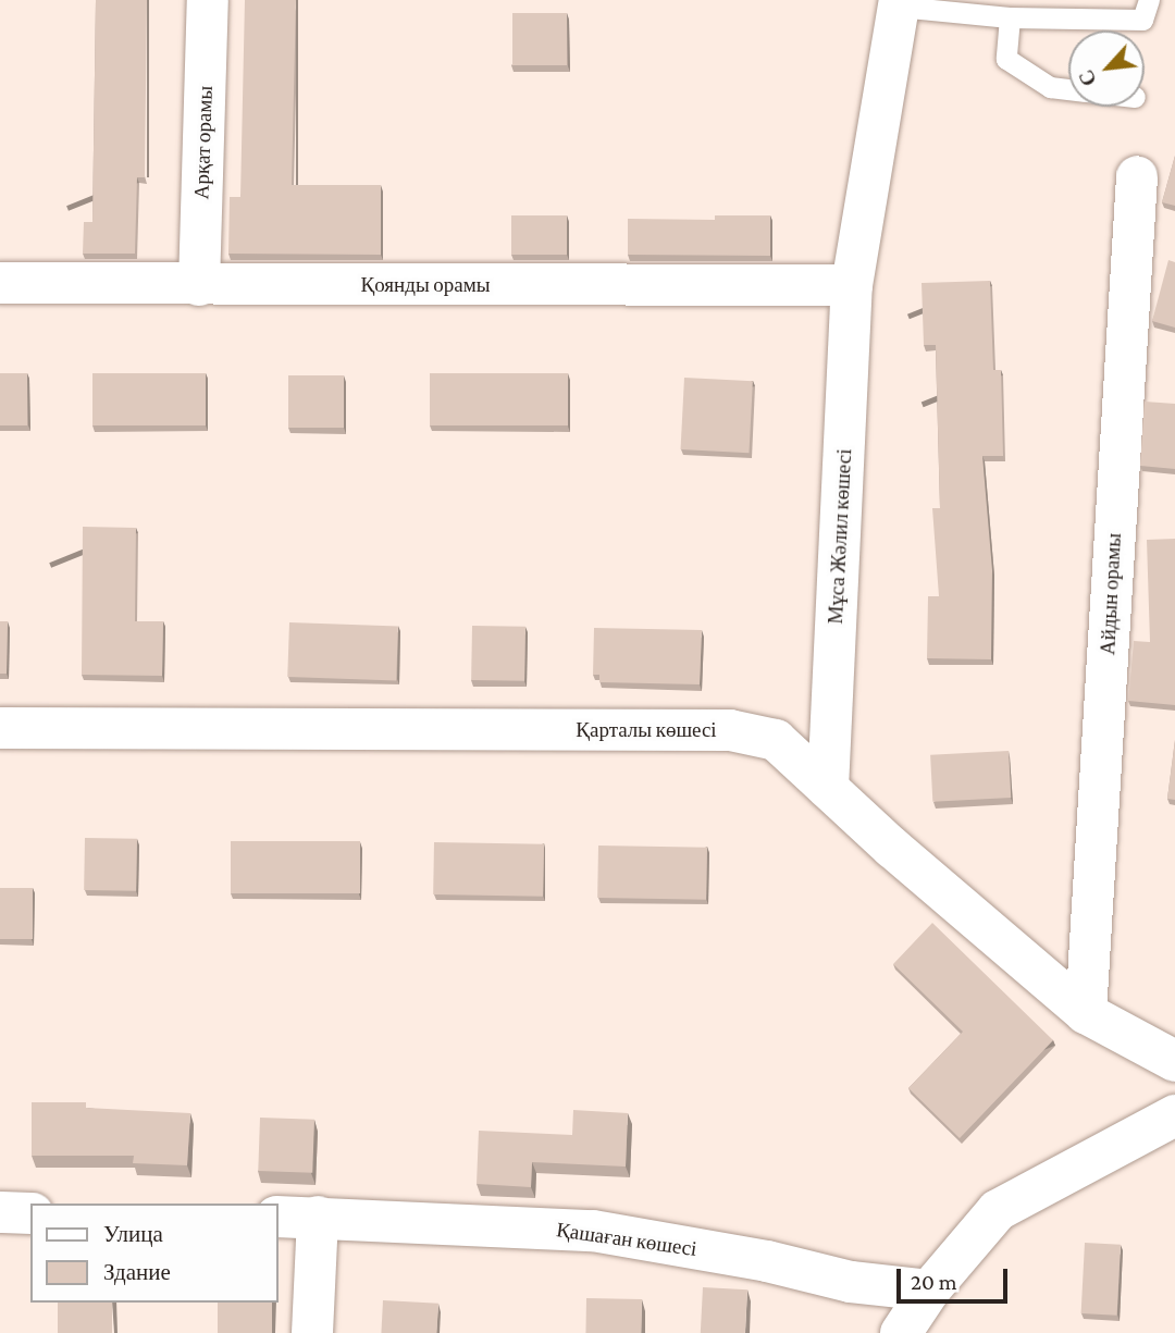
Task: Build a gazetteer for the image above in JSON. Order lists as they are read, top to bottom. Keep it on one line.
{"streets":{"street":["Арқат орамы","Қоянды орамы","Мұса Жәлил көшесі","Айдын орамы","Қарталы көшесі","Қашаған көшесі"]},"crossings":[["Арқат орамы","Қоянды орамы"],["Қоянды орамы","Мұса Жәлил көшесі"],["Мұса Жәлил көшесі","Қарталы көшесі"],["Айдын орамы","Қарталы көшесі"]],"legend":["Улица","Здание"],"scale_bar":"20 m","north":"bottom left"}
